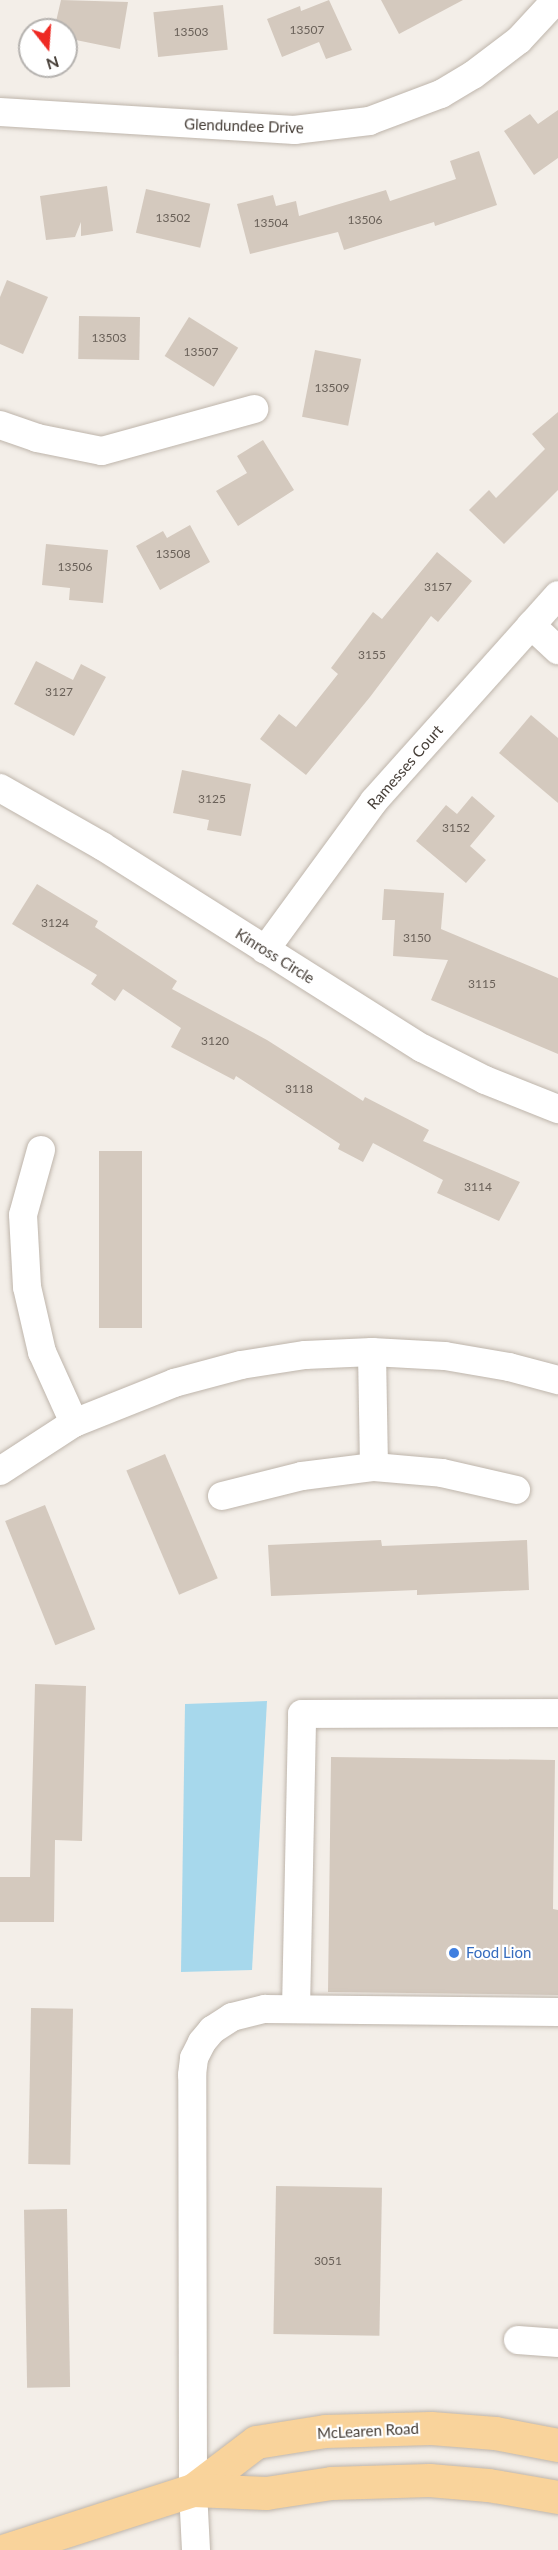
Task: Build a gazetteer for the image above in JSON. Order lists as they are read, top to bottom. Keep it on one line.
{"streets":{"main road":["McLearen Road"],"street":["Glendundee Drive","Ramesses Court","Kinross Circle"]},"crossings":[["Ramesses Court","Kinross Circle"]],"places":["Food Lion"],"house_numbers":["13507","13503","13502","13506","13504","13503","13507","13509","13508","13506","3157","3155","3127","3125","3152","3124","3150","3115","3120","3118","3114","3051"],"north":"bottom"}
